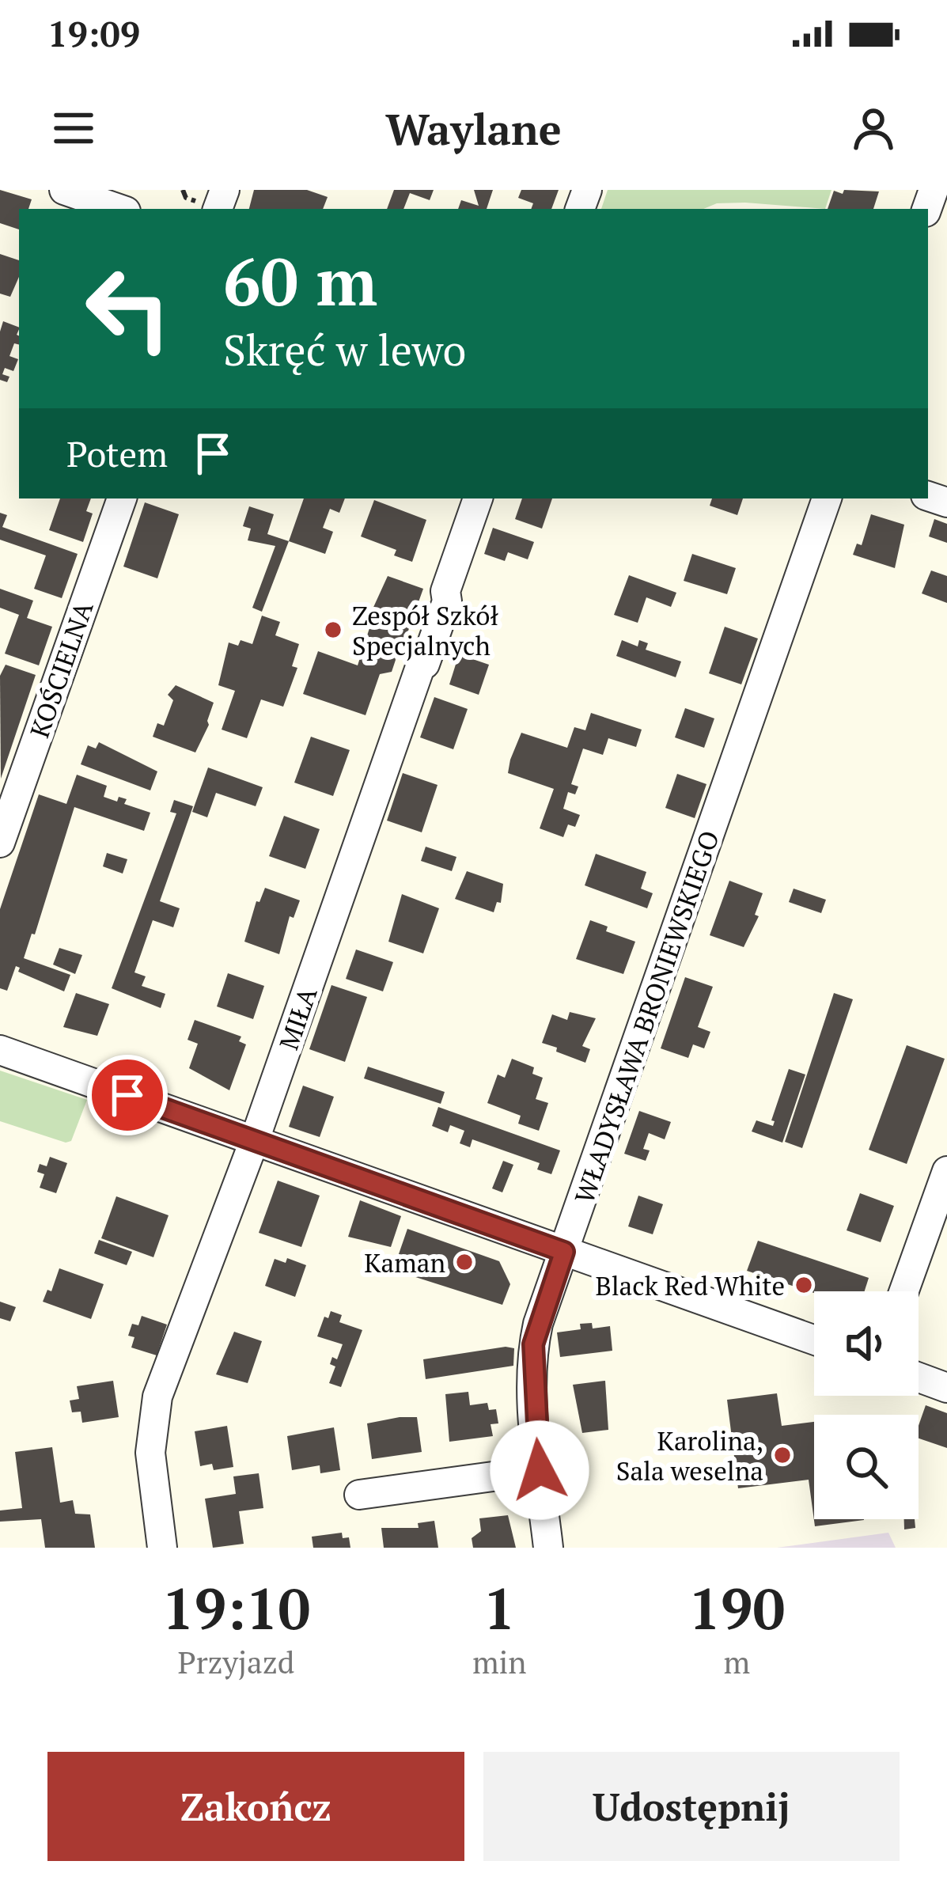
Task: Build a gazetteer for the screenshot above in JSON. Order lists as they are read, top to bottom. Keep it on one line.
{"streets":{"street":["KOŚCIELNA","WŁADYSŁAWA BRONIEWSKIEGO","MIŁA"]},"places":["Zespół Szkół Specjalnych","Kaman","Black Red White","Karolina, Sala weselna"],"page":{"status":"19:09","header":"Waylane","turn":["60 m","Skręć w lewo"],"then":"Potem","eta":["19:10","Przyjazd","1","min","190","m"],"buttons":["Zakończ","Udostępnij"]}}
